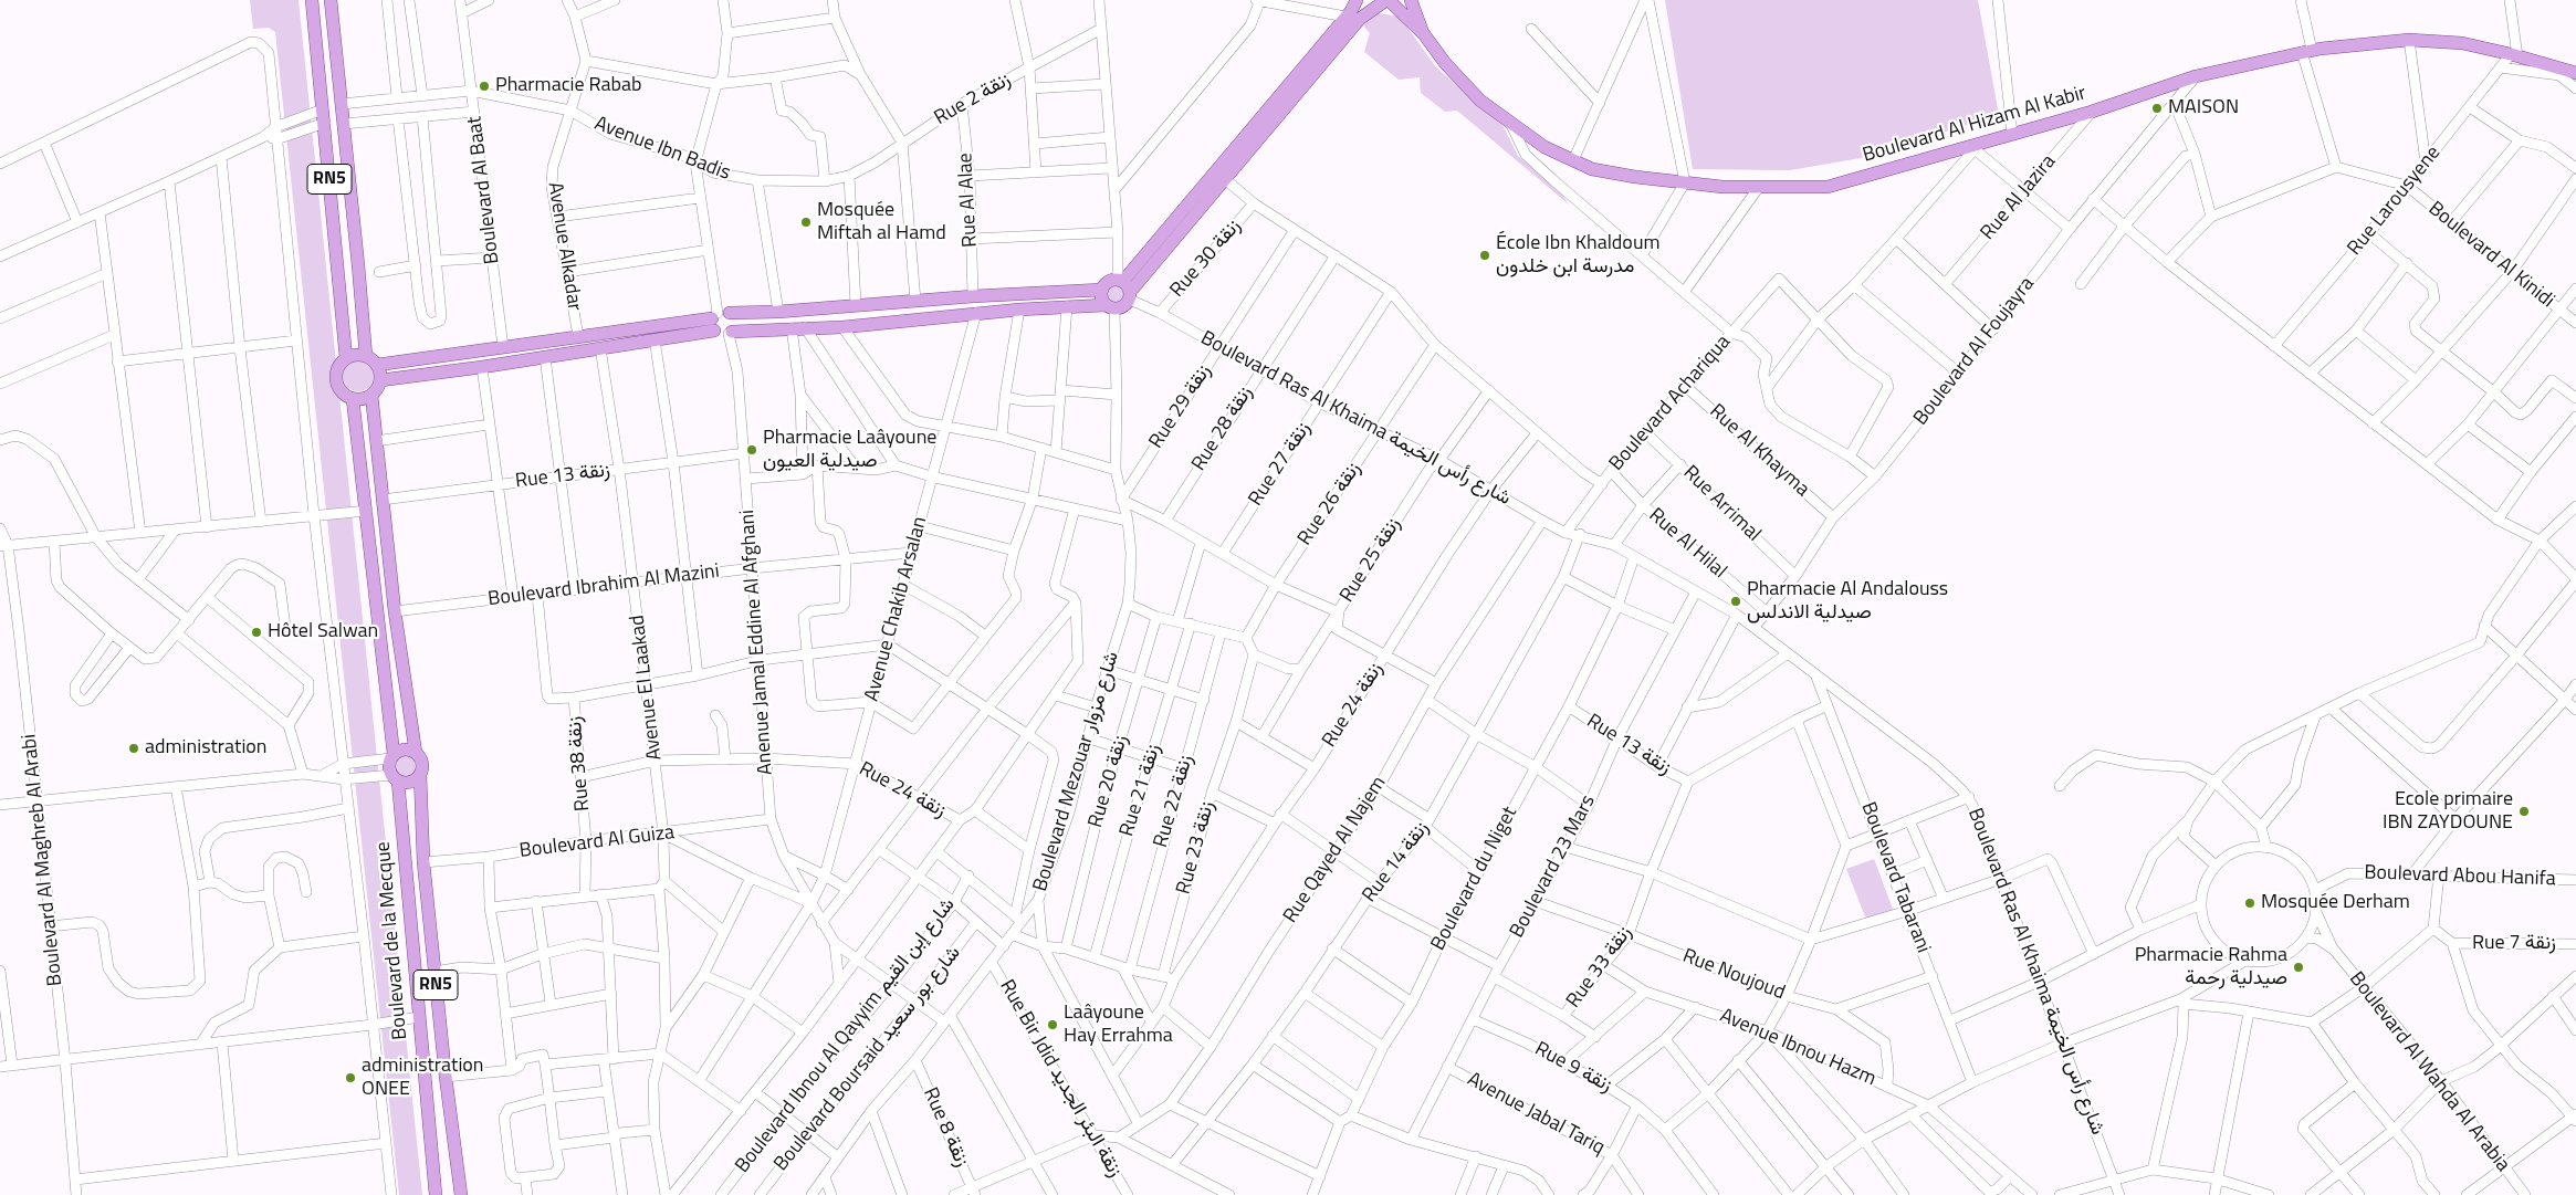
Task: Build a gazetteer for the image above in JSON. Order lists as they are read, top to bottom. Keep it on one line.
{"streets":{"main road":["Boulevard Al Hizam Al Kabir","RN5","Boulevard de la Mecque"],"street":["Rue 2 زنقة","Avenue Ibn Badis","Boulevard Al Baat","Rue Al Jazira","Rue Al Alae","Rue Larousyene","Avenue Alkadar","Boulevard Al Kinidi","Rue 30 زنقة","Boulevard Al Foujayra","Boulevard Achariqua","Rue 29 زنقة","Boulevard Ras Al Khaima شارع رأس الخيمة","Rue 28 زنقة","Rue Al Khayma","Rue 27 زنقة","Rue 13 زنقة","Rue 26 زنقة","Rue Arrimal","Rue Al Hilal","Rue 25 زنقة","Boulevard Ibrahim Al Mazini","Avenue Chakib Arsalan","Anenue Jamal Eddine Al Afghani","Avenue El Laakad","Rue 24 زنقة","Rue 38 زنقة","Boulevard Mezouar شارع مزوار","Rue 20 زنقة","Rue 21 زنقة","Rue 22 زنقة","Boulevard Al Guiza","Rue 23 زنقة","Rue Qayed Al Najem","Boulevard Al Maghreb Al Arabi","Rue 14 زنقة","Boulevard 23 Mars","Boulevard Abou Hanifa","Boulevard Tabarani","Boulevard du Niget","Rue 7 زنقة","Rue 33 زنقة","Rue Noujoud","Boulevard Ibnou Al Qayyim شارع إبن القيم","Avenue Ibnou Hazm","Boulevard Boursaid شارع بور سعيد","Rue 9 زنقة","Boulevard Al Wahda Al Arabia","Rue Bir Jdid زنقة البئر الجديد","Avenue Jabal Tariq","Rue 8 زنقة"]},"crossings":[["Rue 2 زنقة","Avenue Ibn Badis"],["Rue 2 زنقة","Rue Al Alae"],["Boulevard Al Hizam Al Kabir","Rue Al Jazira"],["Boulevard Al Hizam Al Kabir","Rue Larousyene"],["Boulevard Al Hizam Al Kabir","Boulevard Al Foujayra"],["Avenue Ibn Badis","RN5"],["Avenue Ibn Badis","Boulevard Al Baat"],["Avenue Ibn Badis","Avenue Alkadar"],["RN5","Rue 13 زنقة"],["RN5","Boulevard Ibrahim Al Mazini"],["RN5","Boulevard de la Mecque"],["Rue Larousyene","Boulevard Al Kinidi"],["Rue 30 زنقة","Boulevard Ras Al Khaima شارع رأس الخيمة"],["Boulevard Al Foujayra","Boulevard Ras Al Khaima شارع رأس الخيمة"],["Boulevard Al Foujayra","Rue Al Khayma"],["Boulevard Al Foujayra","Rue Arrimal"],["Boulevard Al Foujayra","Rue Al Hilal"],["Boulevard Achariqua","Boulevard Ras Al Khaima شارع رأس الخيمة"],["Boulevard Achariqua","Rue Al Khayma"],["Boulevard Achariqua","Rue Arrimal"],["Boulevard Achariqua","Rue Al Hilal"],["Rue 29 زنقة","Boulevard Ras Al Khaima شارع رأس الخيمة"],["Rue 29 زنقة","Boulevard Mezouar شارع مزوار"],["Boulevard Ras Al Khaima شارع رأس الخيمة","Rue 28 زنقة"],["Boulevard Ras Al Khaima شارع رأس الخيمة","Rue 27 زنقة"],["Boulevard Ras Al Khaima شارع رأس الخيمة","Rue 26 زنقة"],["Boulevard Ras Al Khaima شارع رأس الخيمة","Rue 25 زنقة"],["Boulevard Ras Al Khaima شارع رأس الخيمة","Rue 24 زنقة"],["Boulevard Ras Al Khaima شارع رأس الخيمة","Boulevard Mezouar شارع مزوار"],["Boulevard Ras Al Khaima شارع رأس الخيمة","Rue Qayed Al Najem"],["Boulevard Ras Al Khaima شارع رأس الخيمة","Rue 14 زنقة"],["Boulevard Ras Al Khaima شارع رأس الخيمة","Boulevard 23 Mars"],["Boulevard Ras Al Khaima شارع رأس الخيمة","Boulevard Tabarani"],["Boulevard Ras Al Khaima شارع رأس الخيمة","Boulevard du Niget"],["Rue 13 زنقة","Anenue Jamal Eddine Al Afghani"],["Rue 13 زنقة","Avenue El Laakad"],["Rue 13 زنقة","Boulevard 23 Mars"],["Rue 13 زنقة","Boulevard du Niget"],["Rue 13 زنقة","Rue 33 زنقة"],["Boulevard Ibrahim Al Mazini","Avenue Chakib Arsalan"],["Boulevard Ibrahim Al Mazini","Anenue Jamal Eddine Al Afghani"],["Boulevard Ibrahim Al Mazini","Avenue El Laakad"],["Boulevard Ibrahim Al Mazini","Rue 38 زنقة"],["Avenue Chakib Arsalan","Anenue Jamal Eddine Al Afghani"],["Avenue Chakib Arsalan","Rue 24 زنقة"],["Anenue Jamal Eddine Al Afghani","Rue 24 زنقة"],["Anenue Jamal Eddine Al Afghani","Boulevard Al Guiza"],["Avenue El Laakad","Rue 24 زنقة"],["Avenue El Laakad","Boulevard Al Guiza"],["Rue 24 زنقة","Rue 38 زنقة"],["Rue 38 زنقة","Boulevard Al Guiza"],["Boulevard Mezouar شارع مزوار","Rue Bir Jdid زنقة البئر الجديد"],["Boulevard Mezouar شارع مزوار","Rue 8 زنقة"],["Boulevard Al Guiza","Boulevard de la Mecque"],["Boulevard 23 Mars","Rue 33 زنقة"],["Boulevard 23 Mars","Rue Noujoud"],["Boulevard 23 Mars","Rue 9 زنقة"],["Boulevard 23 Mars","Avenue Jabal Tariq"],["Boulevard Abou Hanifa","Boulevard Al Wahda Al Arabia"],["Rue 33 زنقة","Rue Noujoud"],["Rue 33 زنقة","Avenue Ibnou Hazm"],["Rue Noujoud","Avenue Ibnou Hazm"]],"places":["Pharmacie Rabab","MAISON","Mosquée Miftah al Hamd","École Ibn Khaldoum مدرسة ابن خلدون","Pharmacie Laâyoune صيدلية العيون","Pharmacie Al Andalouss صيدلية الاندلس","Hôtel Salwan","administration","Ecole primaire IBN ZAYDOUNE","Mosquée Derham","Pharmacie Rahma صيدلية رحمة","Laâyoune Hay Errahma","administration ONEE"]}
